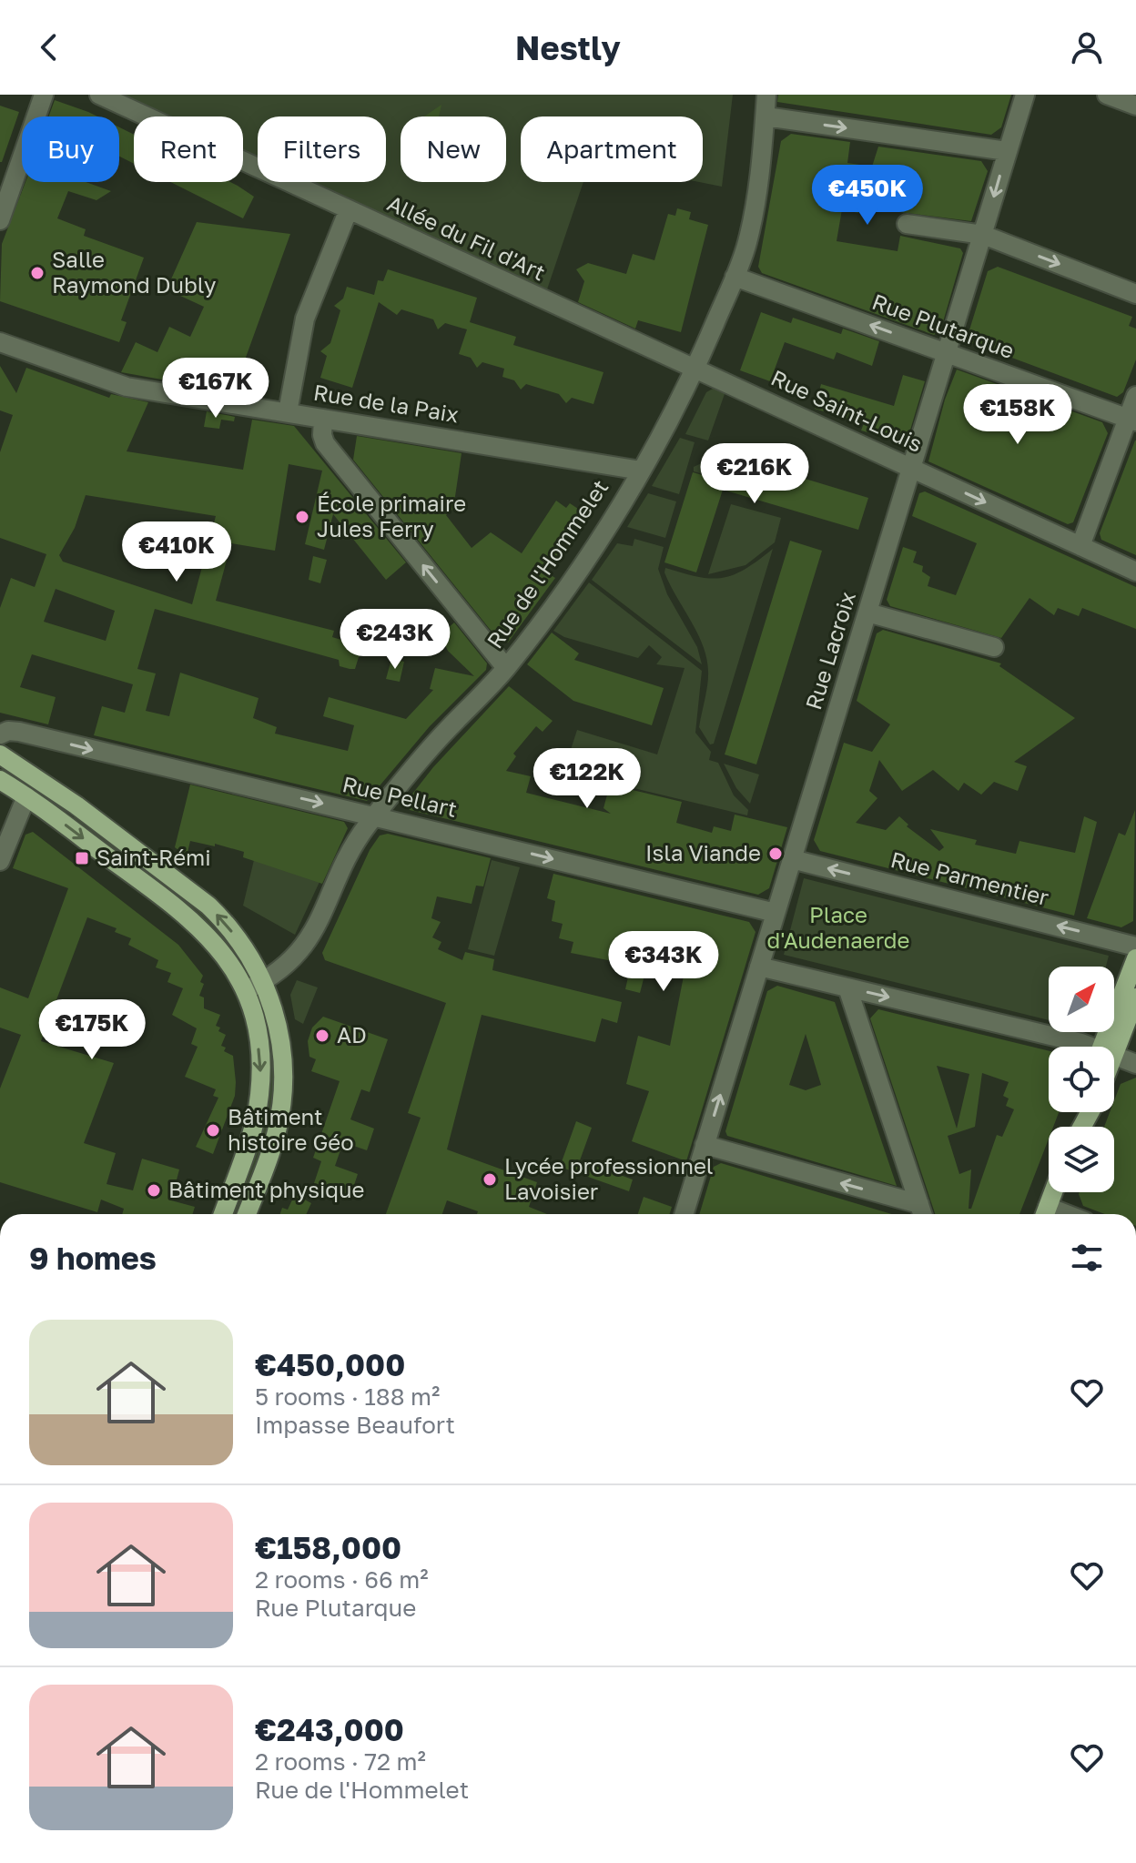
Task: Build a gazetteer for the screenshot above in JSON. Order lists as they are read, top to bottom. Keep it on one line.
{"streets":{"street":["Allée du Fil d'Art","Rue Plutarque","Rue de la Paix","Rue Saint-Louis","Rue de l'Hommelet","Rue Lacroix","Rue Pellart","Rue Parmentier"]},"crossings":[["Allée du Fil d'Art","Rue Saint-Louis"],["Allée du Fil d'Art","Rue de l'Hommelet"],["Rue Plutarque","Rue de l'Hommelet"],["Rue Plutarque","Rue Lacroix"],["Rue de la Paix","Rue de l'Hommelet"],["Rue Saint-Louis","Rue de l'Hommelet"],["Rue Saint-Louis","Rue Lacroix"],["Rue de l'Hommelet","Rue Pellart"],["Rue Lacroix","Rue Pellart"],["Rue Lacroix","Rue Parmentier"]],"one_way":["Rue Pellart"],"parks":["Place d'Audenaerde"],"places":{"other":["Salle Raymond Dubly","École primaire Jules Ferry","Isla Viande","AD","Bâtiment histoire Géo","Lycée professionnel Lavoisier","Bâtiment physique"],"transit":["Saint-Rémi"]},"north":"top right","page":{"header":"Nestly","chip":["Buy","Rent","Filters","New","Apartment"],"price":["€450K","€167K","€158K","€216K","€410K","€243K","€122K","€343K","€175K"],"heading":"9 homes","list":[{"name":"€450,000","note":"5 rooms · 188 m² · Impasse Beaufort"},{"name":"€158,000","note":"2 rooms · 66 m² · Rue Plutarque"},{"name":"€243,000","note":"2 rooms · 72 m² · Rue de l'Hommelet"}]}}
